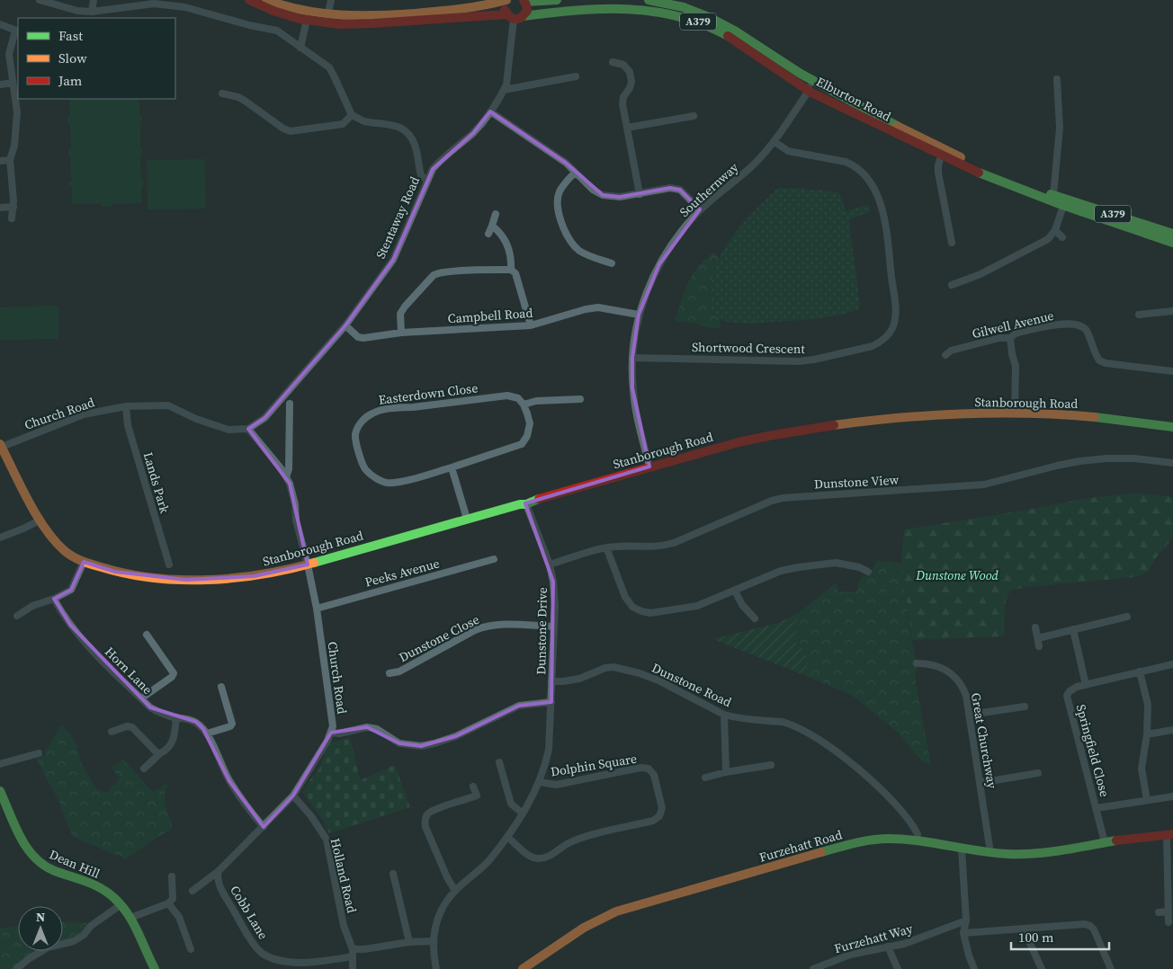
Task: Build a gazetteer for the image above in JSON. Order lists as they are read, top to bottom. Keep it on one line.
{"streets":{"street":["A379","Elburton Road","Southernway","Stentaway Road","Campbell Road","Gilwell Avenue","Shortwood Crescent","Easterdown Close","Stanborough Road","Church Road","Dunstone View","Lands Park","Peeks Avenue","Dunstone Drive","Dunstone Close","Horn Lane","Dunstone Road","Great Churchway","Springfield Close","Dolphin Square","Furzehatt Road","Dean Hill","Holland Road","Cobb Lane","Furzehatt Way"]},"crossings":[["A379","Elburton Road"],["A379","Stentaway Road"],["Elburton Road","Southernway"],["Southernway","Campbell Road"],["Southernway","Shortwood Crescent"],["Southernway","Stanborough Road"],["Stentaway Road","Campbell Road"],["Stentaway Road","Church Road"],["Stanborough Road","Church Road"],["Stanborough Road","Dunstone Drive"],["Church Road","Lands Park"],["Church Road","Peeks Avenue"],["Church Road","Horn Lane"],["Church Road","Holland Road"],["Church Road","Cobb Lane"],["Dunstone View","Dunstone Drive"],["Dunstone Drive","Dunstone Close"],["Dunstone Drive","Dunstone Road"],["Dunstone Drive","Dolphin Square"],["Dunstone Drive","Cobb Lane"],["Great Churchway","Furzehatt Road"],["Springfield Close","Furzehatt Road"],["Holland Road","Cobb Lane"]],"parks":["Dunstone Wood"],"legend":["Fast","Slow","Jam"],"scale_bar":"100 m","north":"top"}
